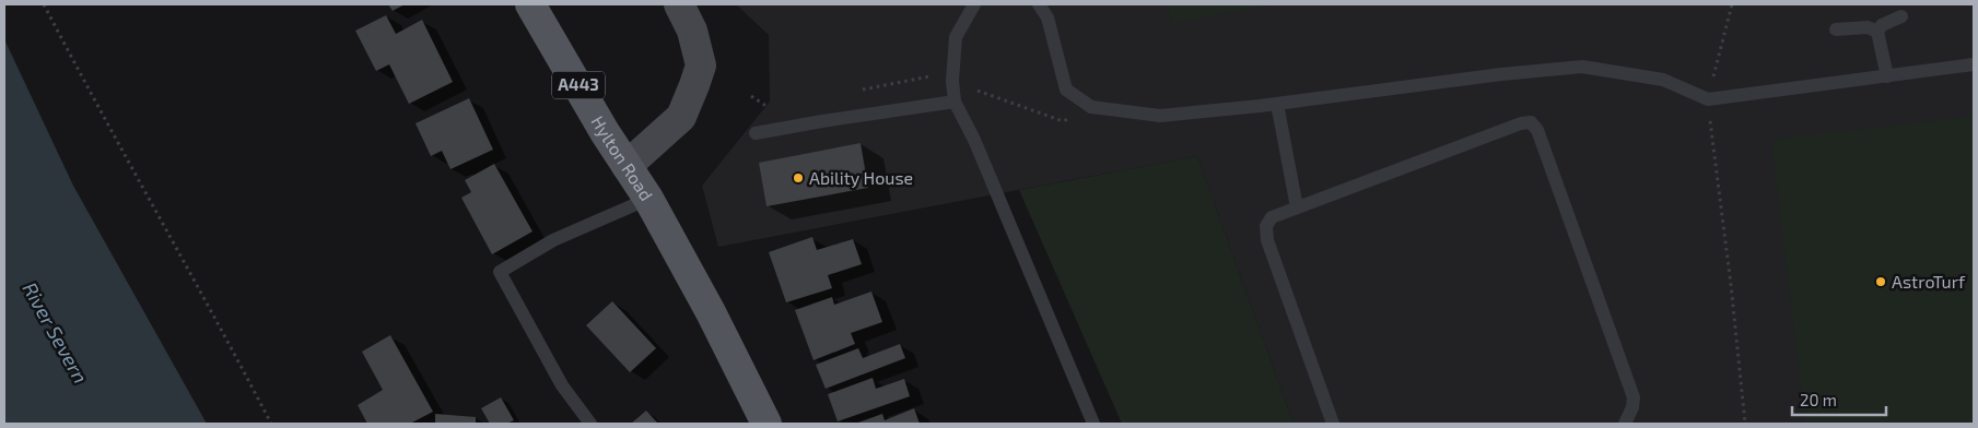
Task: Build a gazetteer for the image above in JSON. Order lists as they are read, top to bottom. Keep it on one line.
{"streets":{"main road":["A443","Hylton Road"]},"water":["River Severn"],"places":["Ability House","AstroTurf"],"scale_bar":"20 m"}
